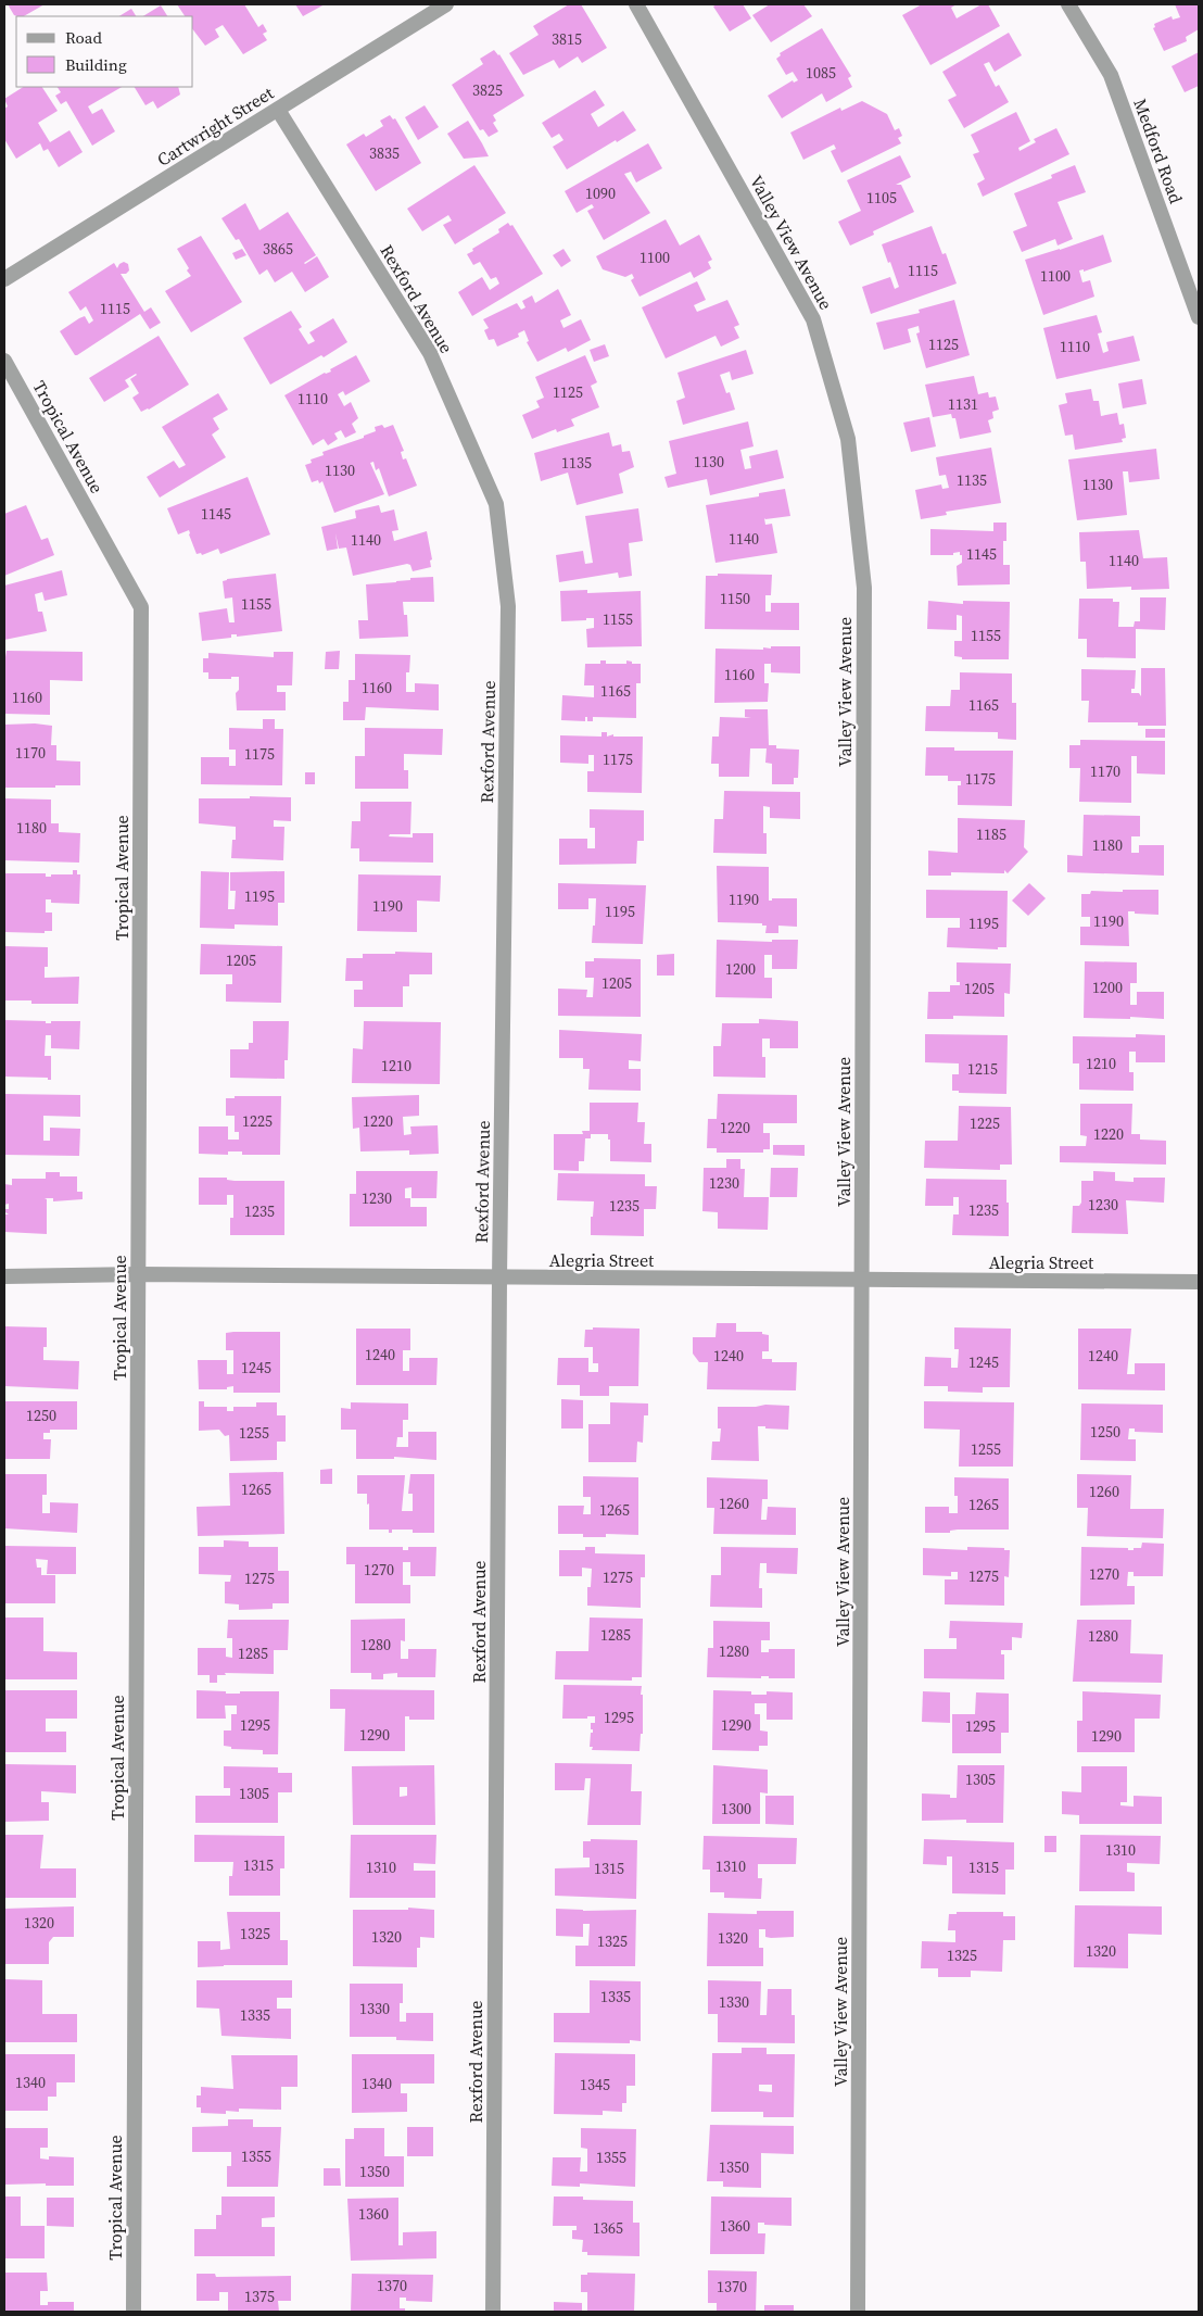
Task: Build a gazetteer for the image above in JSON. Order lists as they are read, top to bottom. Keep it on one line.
{"streets":{"street":["Cartwright Street","Medford Road","Valley View Avenue","Rexford Avenue","Tropical Avenue","Alegria Street"]},"crossings":[["Cartwright Street","Rexford Avenue"],["Valley View Avenue","Alegria Street"],["Rexford Avenue","Alegria Street"],["Tropical Avenue","Alegria Street"]],"house_numbers":["3815","1085","3825","3835","1090","1105","3865","1100","1115","1100","1115","1125","1110","1125","1110","1131","1130","1135","1130","1135","1130","1145","1140","1140","1145","1140","1150","1155","1155","1155","1160","1160","1165","1160","1165","1170","1175","1175","1170","1175","1180","1185","1180","1195","1190","1190","1195","1190","1195","1205","1200","1205","1200","1205","1210","1210","1215","1225","1220","1225","1220","1220","1230","1230","1230","1235","1235","1235","1240","1240","1240","1245","1245","1250","1250","1255","1255","1265","1260","1260","1265","1265","1270","1270","1275","1275","1275","1285","1280","1280","1280","1285","1295","1295","1290","1295","1290","1290","1305","1305","1300","1310","1315","1310","1310","1315","1315","1320","1325","1320","1320","1325","1320","1325","1335","1330","1330","1335","1340","1340","1345","1355","1355","1350","1350","1360","1360","1365","1370","1370","1375"],"legend":["Road","Building"]}
